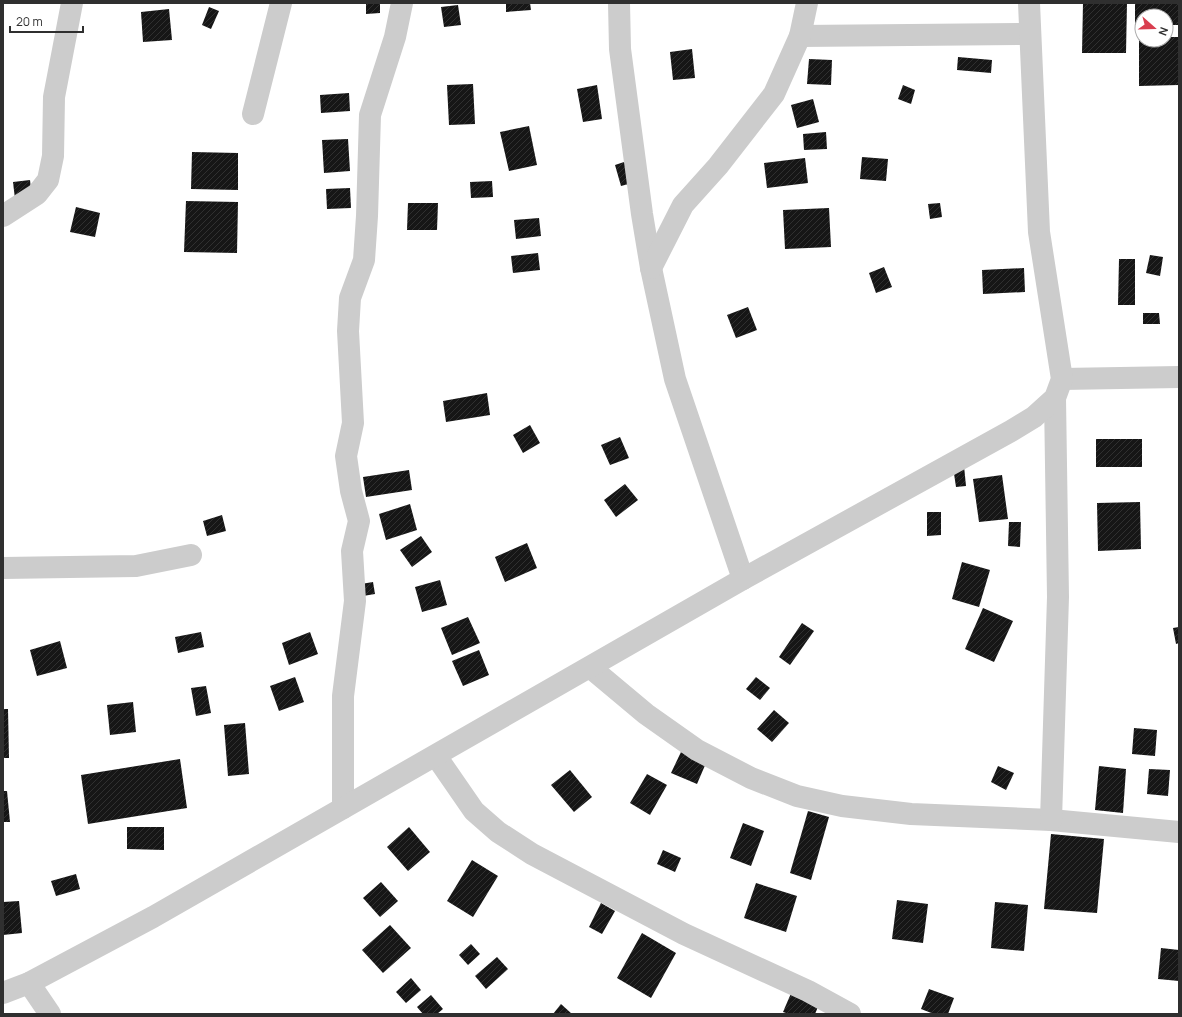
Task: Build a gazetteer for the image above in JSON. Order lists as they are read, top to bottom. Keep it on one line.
{"scale_bar":"20 m","north":"right"}
